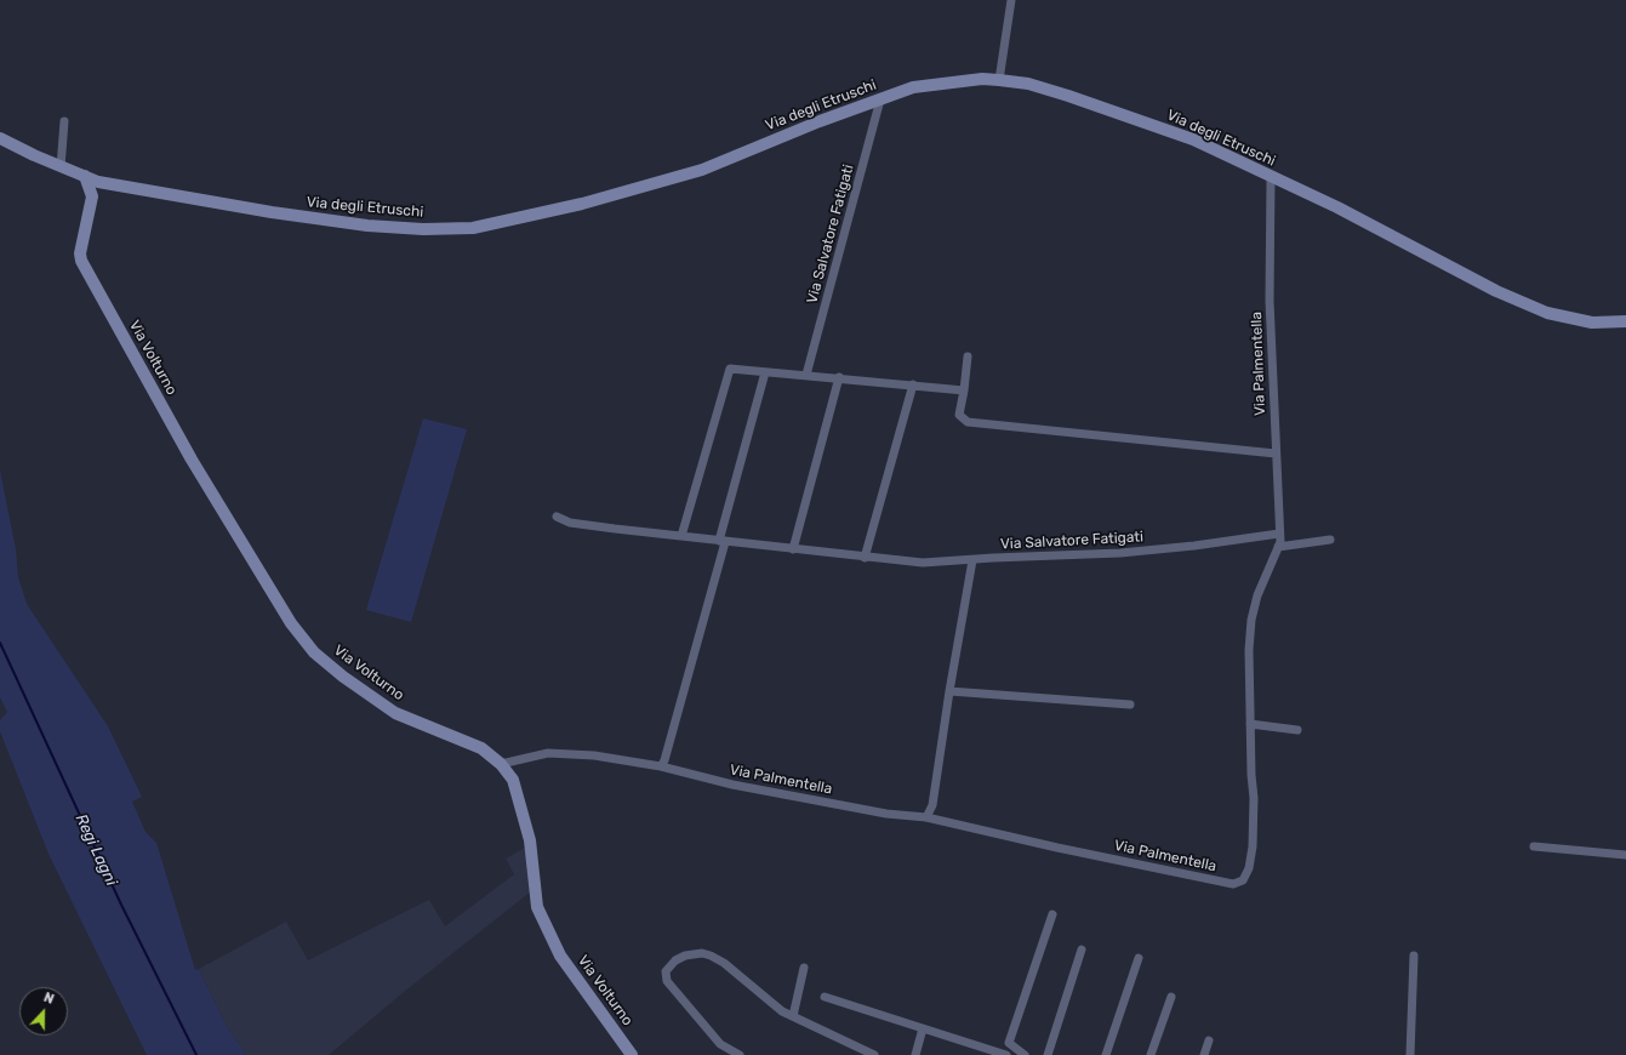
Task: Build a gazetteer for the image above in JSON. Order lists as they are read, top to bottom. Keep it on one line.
{"streets":{"main road":["Via degli Etruschi","Via Volturno"],"street":["Via Salvatore Fatigati","Via Palmentella"]},"crossings":[["Via degli Etruschi","Via Salvatore Fatigati"],["Via degli Etruschi","Via Palmentella"],["Via Salvatore Fatigati","Via Palmentella"],["Via Volturno","Via Palmentella"]],"water":["Regi Lagni"],"north":"top"}
